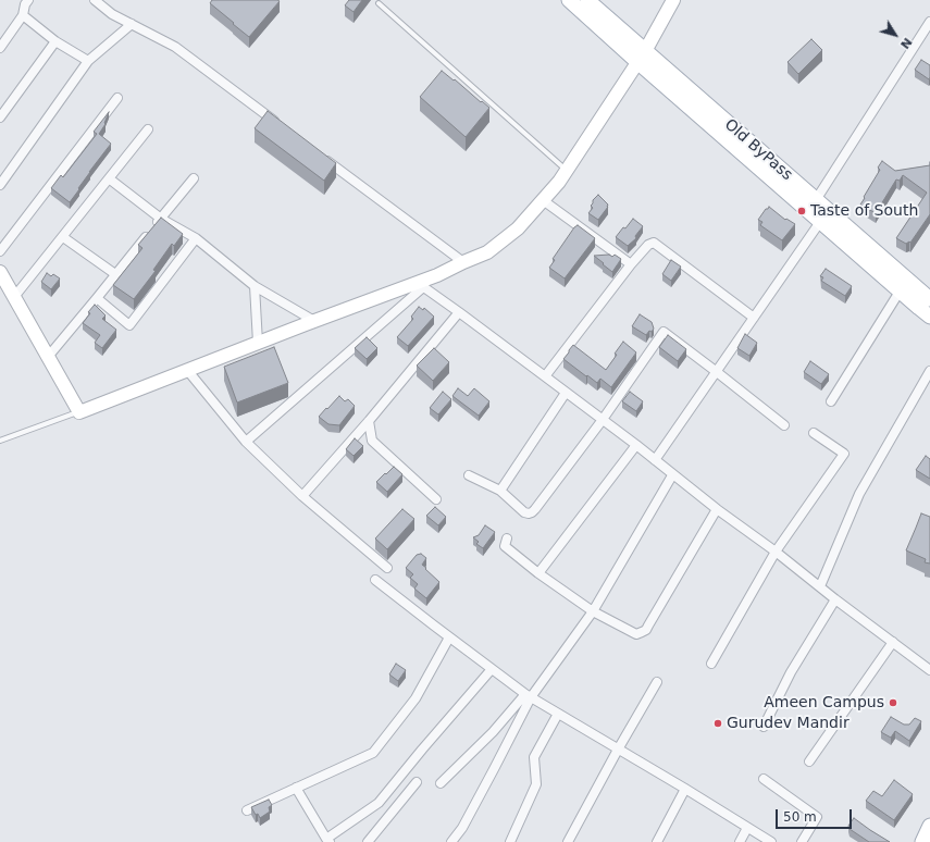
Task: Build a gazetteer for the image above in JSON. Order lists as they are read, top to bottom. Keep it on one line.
{"streets":{"main road":["Old ByPass"]},"places":["Taste of South","Ameen Campus","Gurudev Mandir"],"scale_bar":"50 m","north":"bottom right"}
